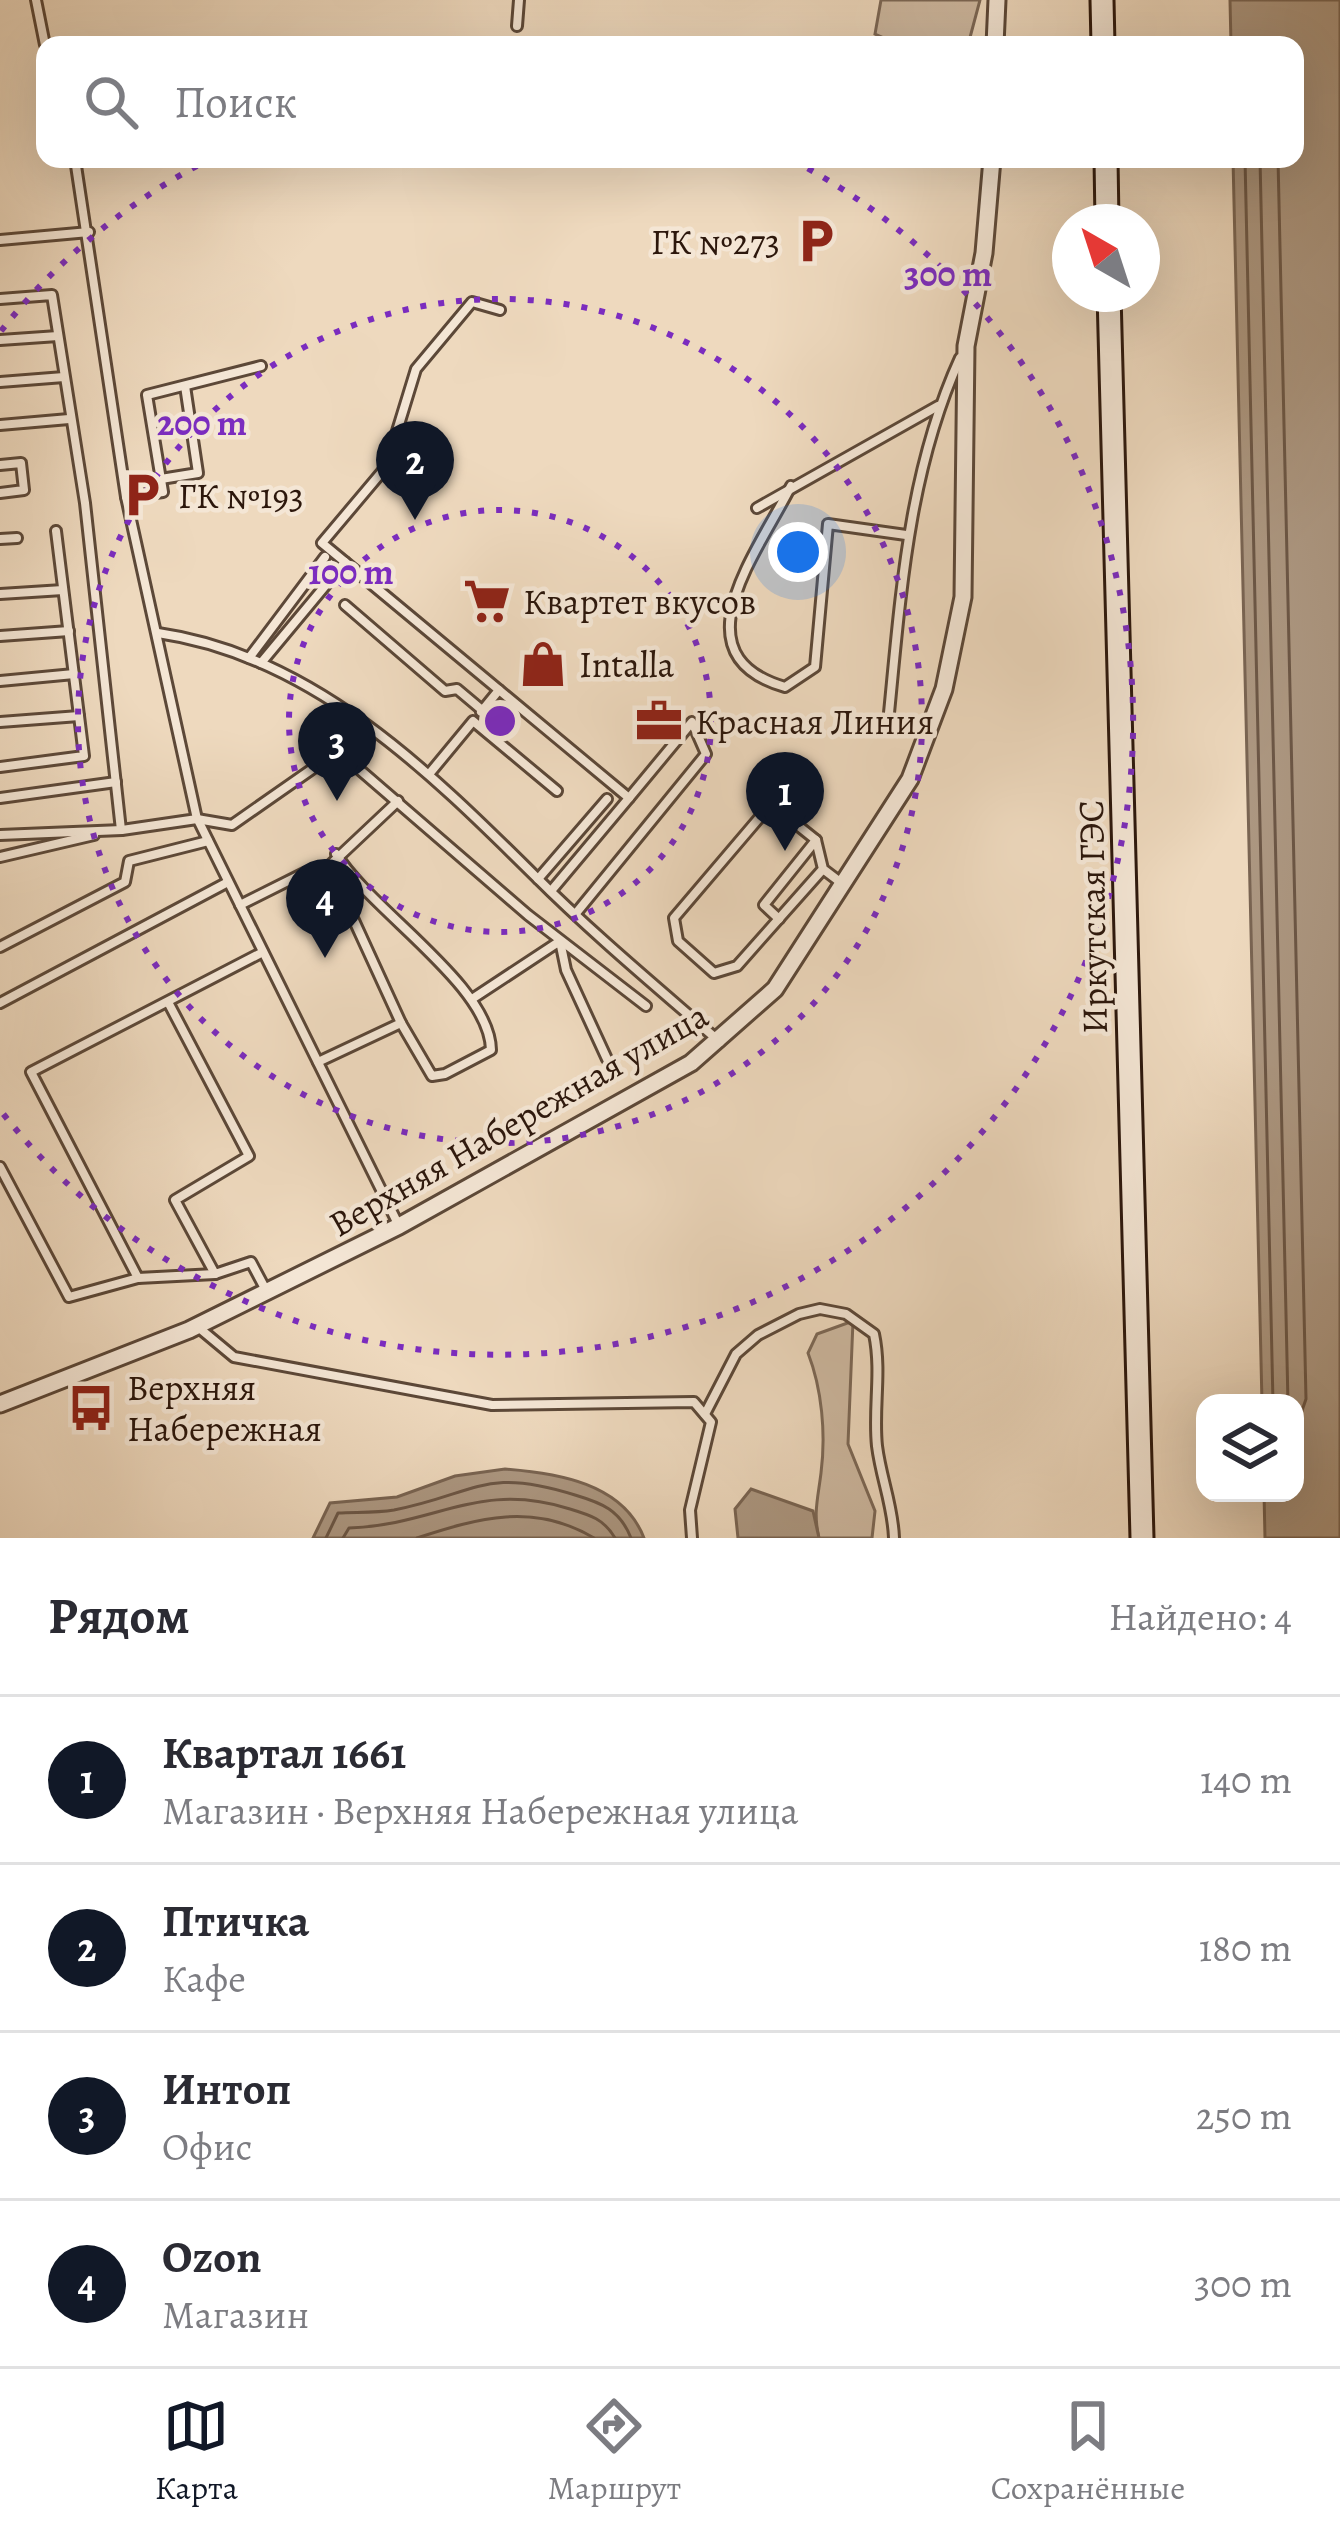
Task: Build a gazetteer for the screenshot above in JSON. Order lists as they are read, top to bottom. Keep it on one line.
{"streets":{"main road":["Иркутская ГЭС"],"street":["Верхняя Набережная улица"]},"places":{"parking":["ГК №273","ГК №193"],"supermarket":["Квартет вкусов"],"shop":["Intalla"],"office":["Красная Линия"],"bus stop":["Верхняя Набережная"]},"north":"top left","page":{"search":"Поиск","pins":["2","3","1","4"],"heading":["Рядом","Найдено: 4"],"list":[{"mark":"1","name":"Квартал 1661","note":"Магазин · Верхняя Набережная улица","value":"140 m"},{"mark":"2","name":"Птичка","note":"Кафе","value":"180 m"},{"mark":"3","name":"Интоп","note":"Офис","value":"250 m"},{"mark":"4","name":"Ozon","note":"Магазин","value":"300 m"}],"nav":["Карта","Маршрут","Сохранённые"]},"rings":["300 m","200 m","100 m"]}
